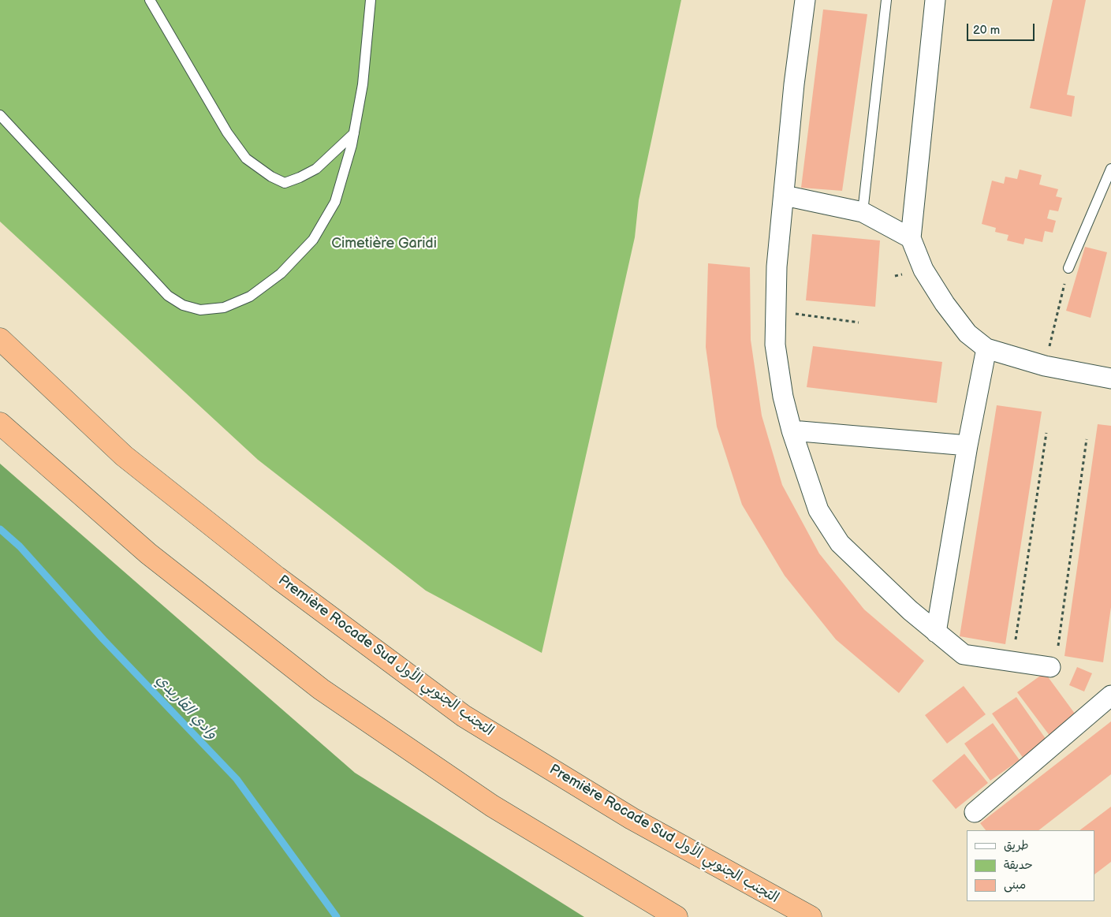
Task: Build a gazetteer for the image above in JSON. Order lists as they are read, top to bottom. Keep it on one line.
{"streets":{"highway":["Première Rocade Sud التجنب الجنوبي الأول"]},"water":["وادي القاريدي"],"parks":["Cimetière Garidi"],"legend":["طريق","حديقة","مبنى"],"scale_bar":"20 m"}
